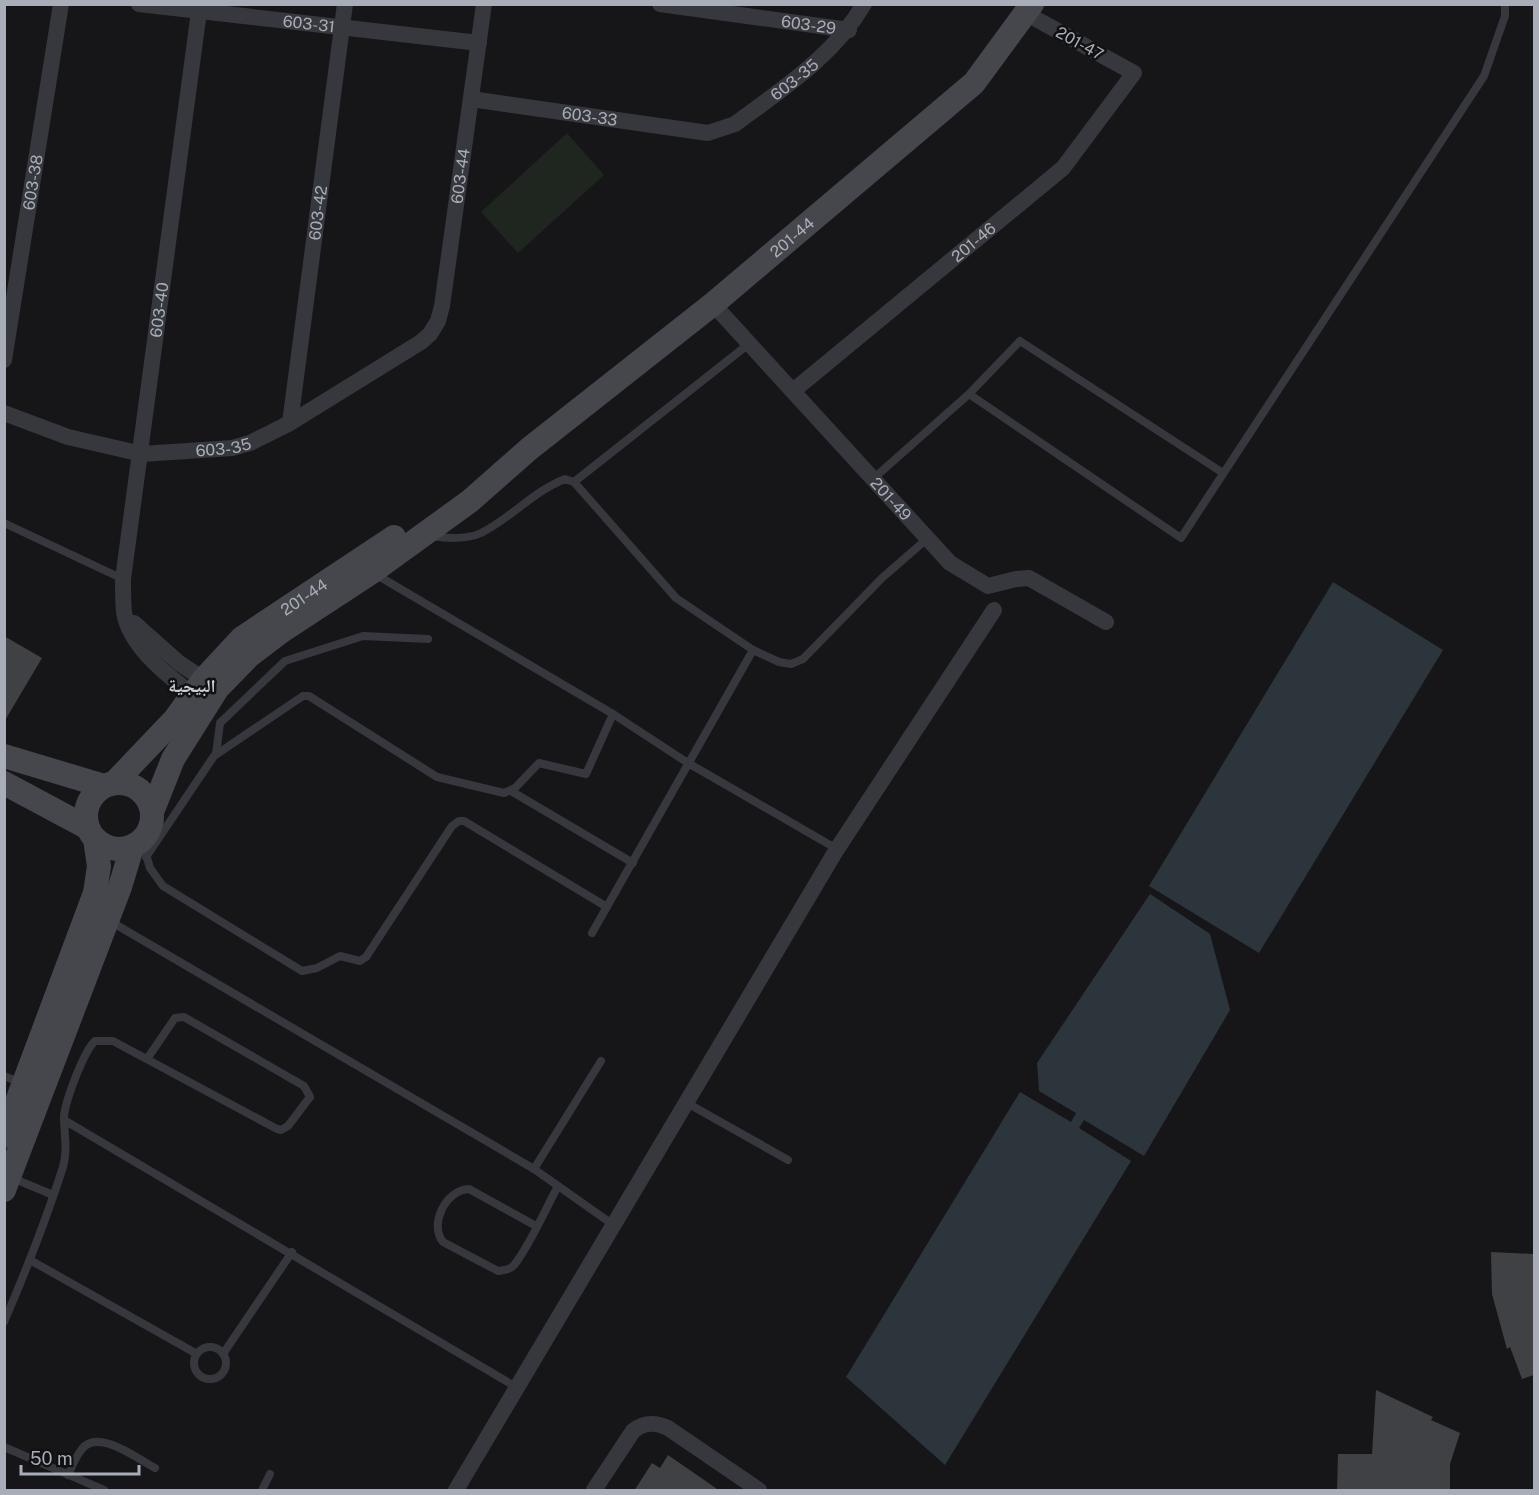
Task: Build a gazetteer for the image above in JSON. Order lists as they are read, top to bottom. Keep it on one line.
{"streets":{"street":["603-31","603-29","201-47","603-35","603-33","603-44","603-38","603-42","201-44","201-46","603-40","201-49"]},"crossings":[["603-31","603-44"],["603-31","603-42"],["603-31","603-40"],["603-29","603-35"],["201-47","201-44"],["201-47","201-46"],["603-35","603-33"],["603-35","603-44"],["603-35","603-42"],["603-35","603-40"],["603-33","603-44"],["201-44","603-40"],["201-44","201-49"],["201-46","201-49"]],"districts":["البيجية"],"scale_bar":"50 m"}
